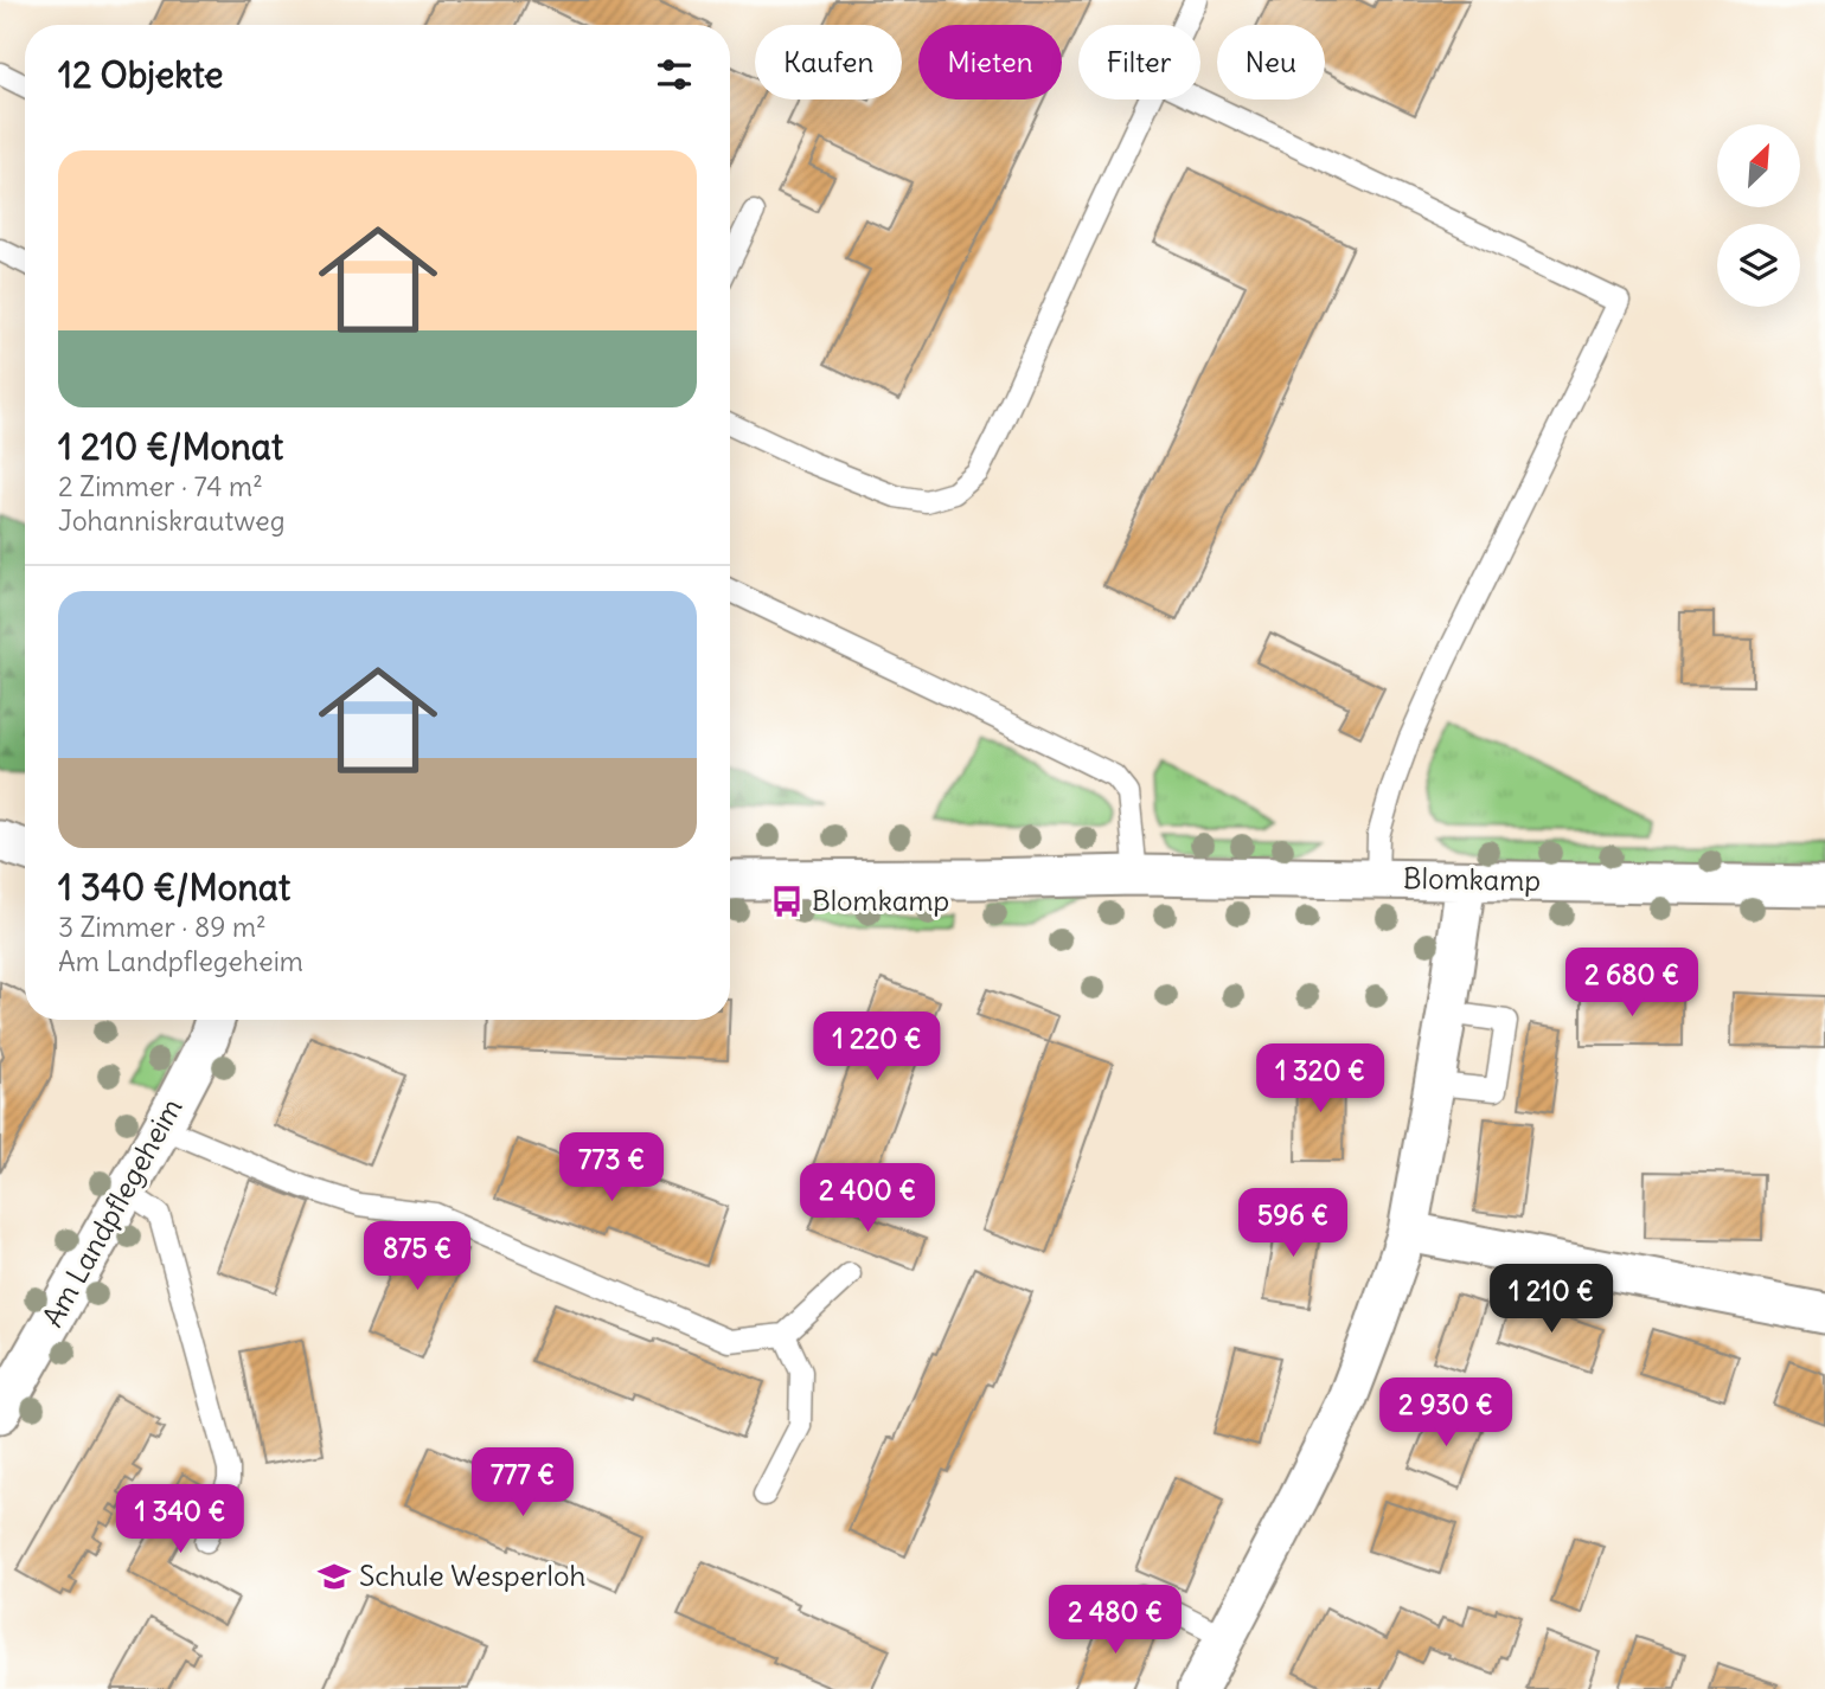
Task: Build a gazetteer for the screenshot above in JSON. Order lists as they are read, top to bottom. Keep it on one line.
{"streets":{"street":["Blomkamp","Am Landpflegeheim"]},"places":{"bus stop":["Blomkamp"],"school or university":["Schule Wesperloh"]},"north":"top right","page":{"chip":["Kaufen","Mieten","Filter","Neu"],"heading":"12 Objekte","list":[{"name":"1 210 €/Monat","note":"2 Zimmer · 74 m² · Johanniskrautweg"},{"name":"1 340 €/Monat","note":"3 Zimmer · 89 m² · Am Landpflegeheim"}],"price":["2 680 €","1 220 €","1 320 €","773 €","2 400 €","596 €","875 €","1 210 €","2 930 €","777 €","1 340 €","2 480 €"]}}
